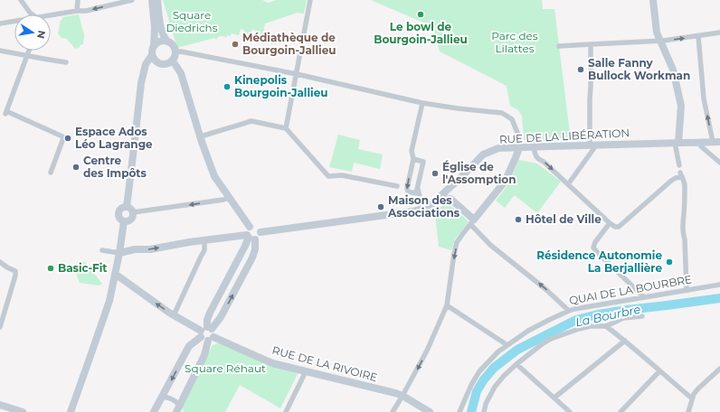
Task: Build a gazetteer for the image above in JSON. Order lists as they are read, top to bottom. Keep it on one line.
{"streets":{"street":["RUE DE LA LIBÉRATION","QUAI DE LA BOURBRE","RUE DE LA RIVOIRE"]},"water":["La Bourbre"],"parks":["Square Diedrichs","Parc des Lilattes","Square Réhaut"],"places":["Le bowl de Bourgoin-Jallieu","Médiathèque de Bourgoin-Jallieu","Salle Fanny Bullock Workman","Kinepolis Bourgoin-Jallieu","Espace Ados Léo Lagrange","Centre des Impôts","Église de l'Assomption","Maison des Associations","Hôtel de Ville","Résidence Autonomie La Berjallière","Basic-Fit"],"north":"right"}
